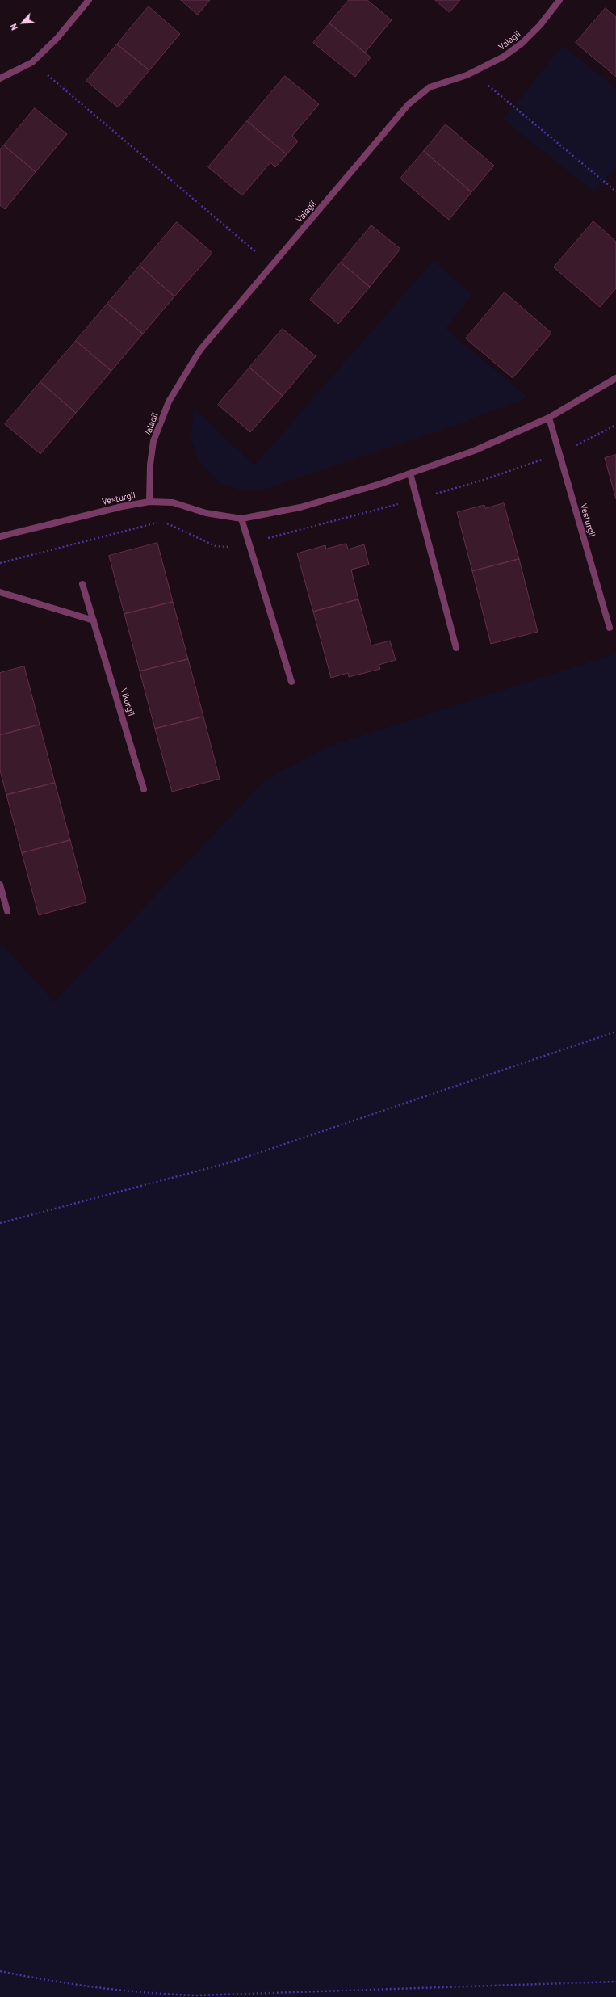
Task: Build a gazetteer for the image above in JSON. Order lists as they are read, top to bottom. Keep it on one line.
{"streets":{"street":["Valagil","Vesturgil","Víkurgil"]},"crossings":[["Valagil","Vesturgil"]],"north":"bottom left"}
